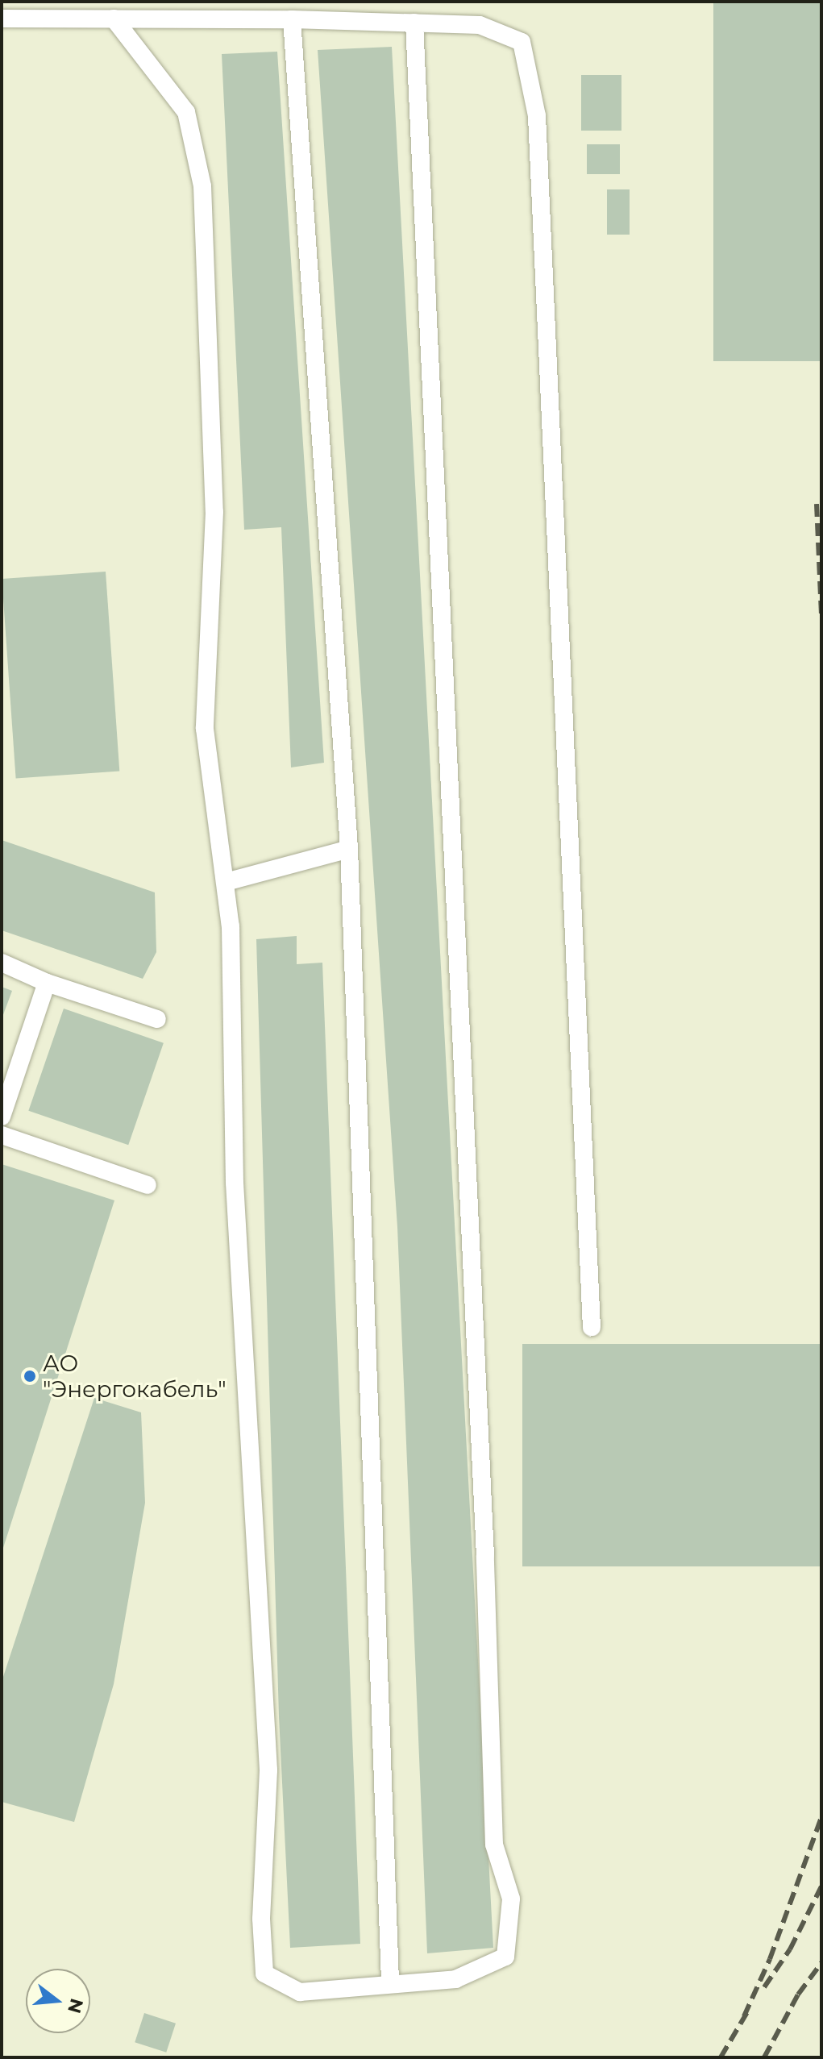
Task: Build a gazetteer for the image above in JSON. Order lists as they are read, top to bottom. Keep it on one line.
{"places":["АО \"Энергокабель\""],"north":"right"}
